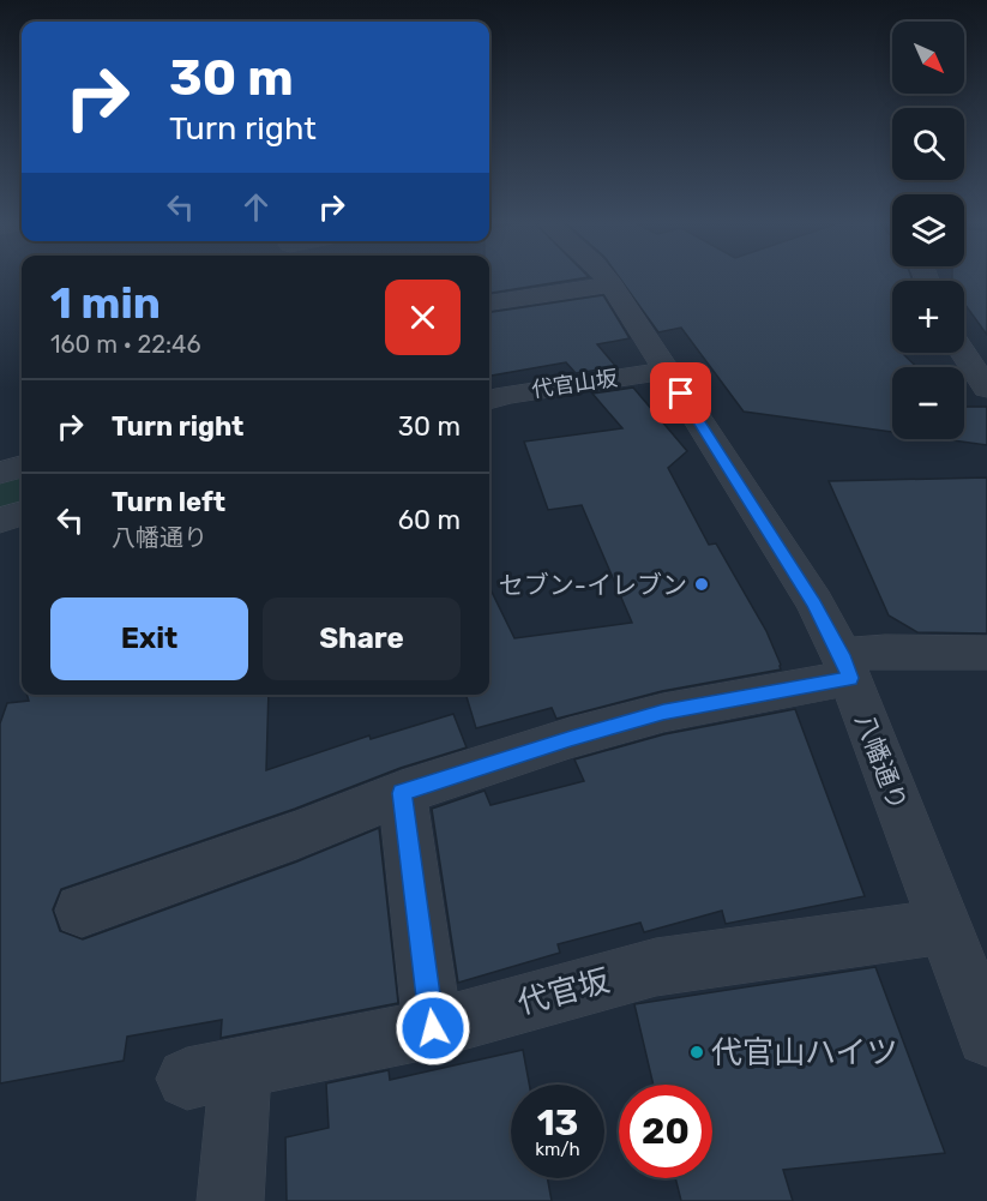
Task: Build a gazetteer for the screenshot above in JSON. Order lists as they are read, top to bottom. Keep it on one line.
{"streets":{"street":["代官山坂","八幡通り","代官坂"]},"crossings":[["代官山坂","八幡通り"],["八幡通り","代官坂"]],"places":["セブン-イレブン","代官山ハイツ"],"north":"bottom right","page":{"map_buttons":["+","−"],"turn":["30 m","Turn right"],"heading":["1 min","160 m · 22:46"],"list":[{"name":"Turn right","value":"30 m"},{"name":"Turn left","note":"八幡通り","value":"60 m"}],"buttons":["Exit","Share"],"speed":"13 km/h","limit":"20"}}
